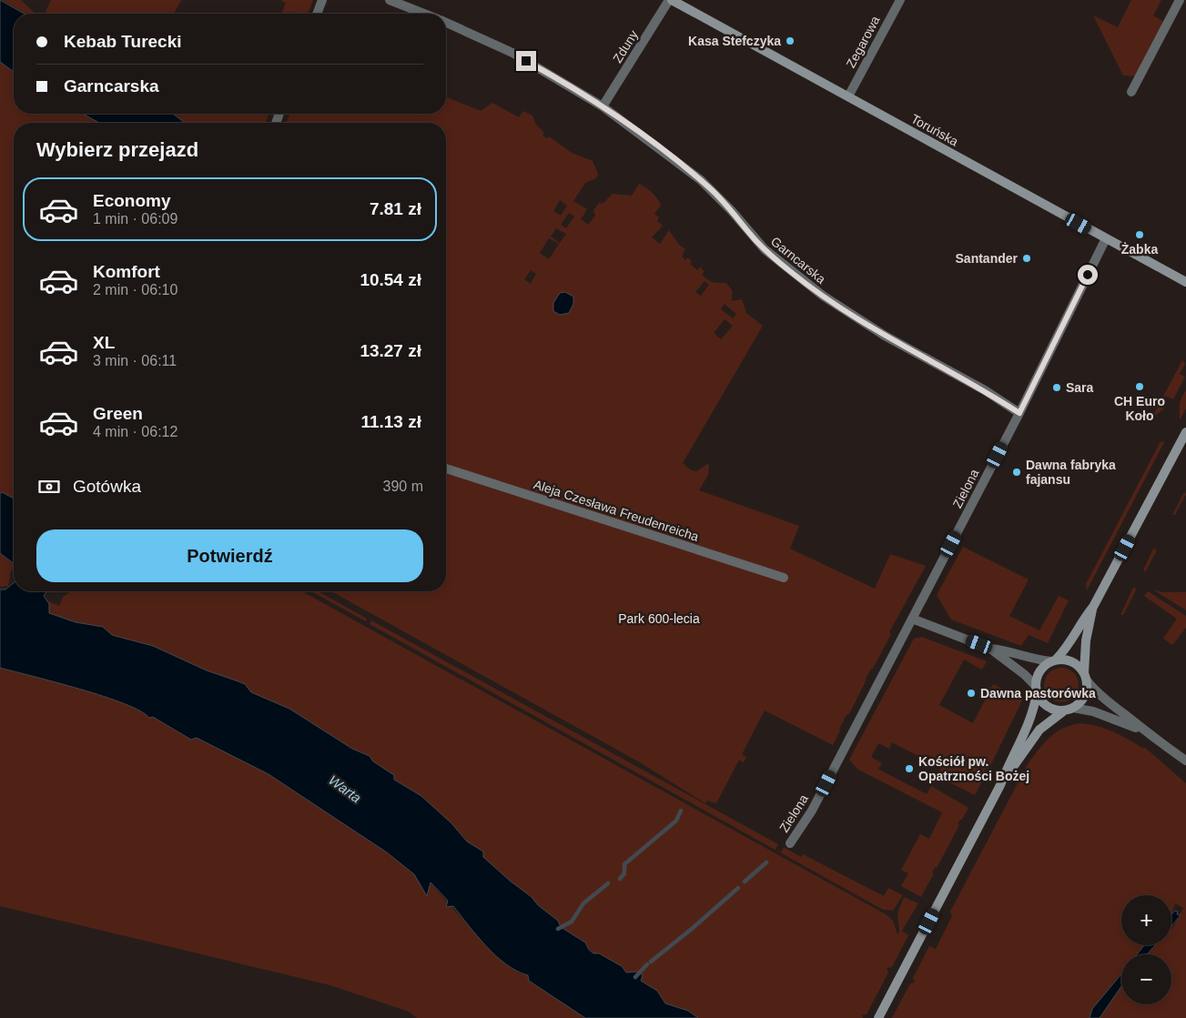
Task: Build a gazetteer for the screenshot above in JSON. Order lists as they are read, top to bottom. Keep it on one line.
{"streets":{"street":["Zegarowa","Zduny","Toruńska","Garncarska","Zielona","Aleja Czesława Freudenreicha"]},"crossings":[["Zegarowa","Toruńska"],["Zduny","Toruńska"],["Zduny","Garncarska"],["Toruńska","Zielona"],["Garncarska","Zielona"]],"water":["Warta"],"parks":["Park 600-lecia"],"places":["Kasa Stefczyka","Żabka","Santander","CH Euro Koło","Sara","Dawna fabryka fajansu","Dawna pastorówka","Kościół pw. Opatrzności Bożej"],"page":{"banner":["Kebab Turecki","Garncarska"],"heading":"Wybierz przejazd","list":[{"name":"Economy","note":"1 min · 06:09","value":"7.81 zł"},{"name":"Komfort","note":"2 min · 06:10","value":"10.54 zł"},{"name":"XL","note":"3 min · 06:11","value":"13.27 zł"},{"name":"Green","note":"4 min · 06:12","value":"11.13 zł"}],"pay":["Gotówka","390 m"],"buttons":"Potwierdź","map_buttons":["+","−"]}}
